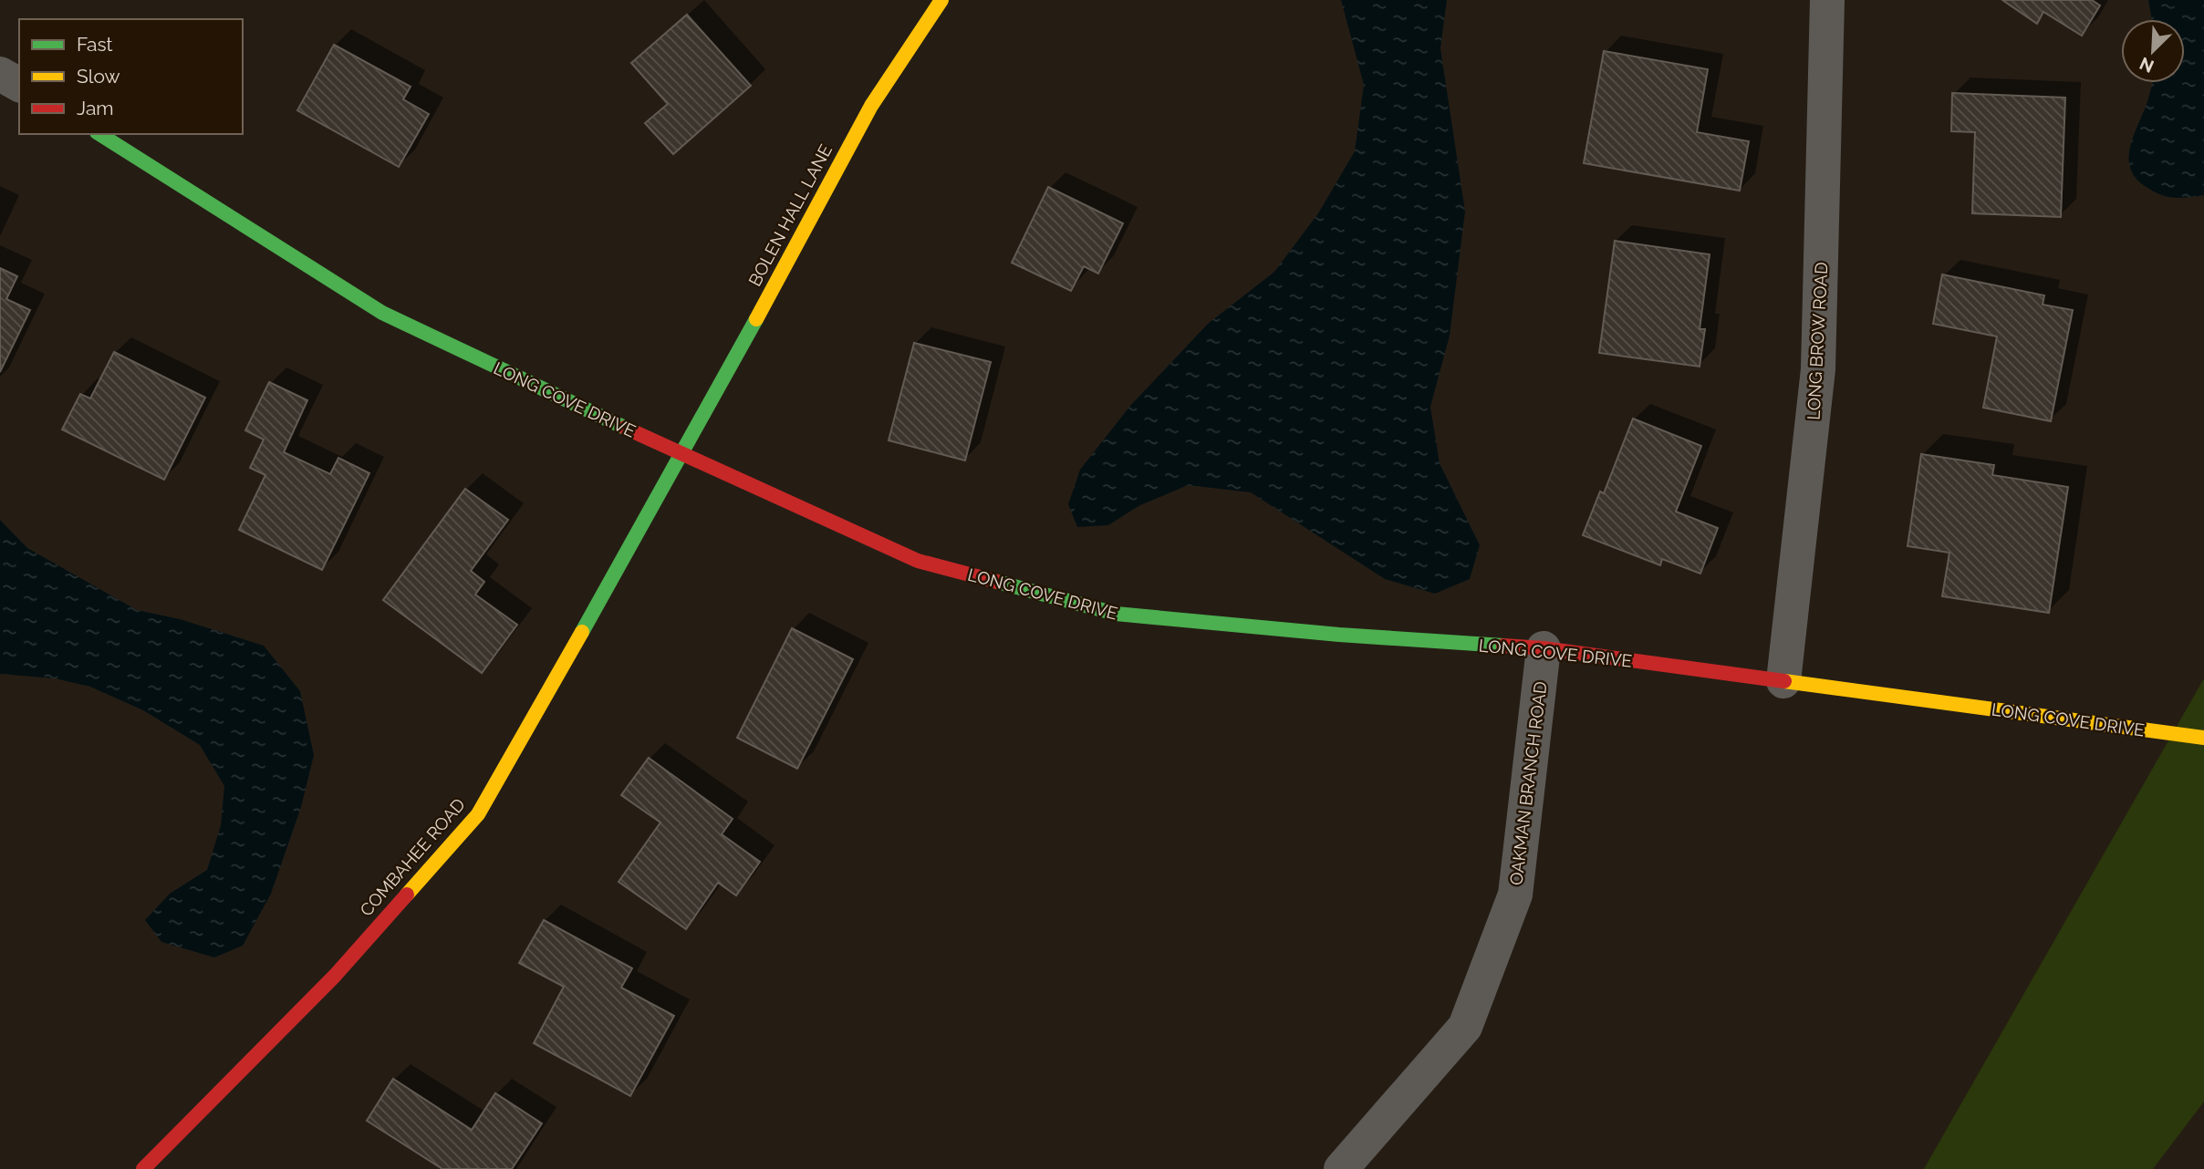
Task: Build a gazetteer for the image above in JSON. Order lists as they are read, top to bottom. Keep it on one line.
{"streets":{"street":["BOLEN HALL LANE","LONG BROW ROAD","LONG COVE DRIVE","OAKMAN BRANCH ROAD","COMBAHEE ROAD"]},"crossings":[["BOLEN HALL LANE","LONG COVE DRIVE"],["BOLEN HALL LANE","COMBAHEE ROAD"],["LONG BROW ROAD","LONG COVE DRIVE"],["LONG COVE DRIVE","OAKMAN BRANCH ROAD"],["LONG COVE DRIVE","COMBAHEE ROAD"]],"legend":["Fast","Slow","Jam"],"north":"bottom left"}
